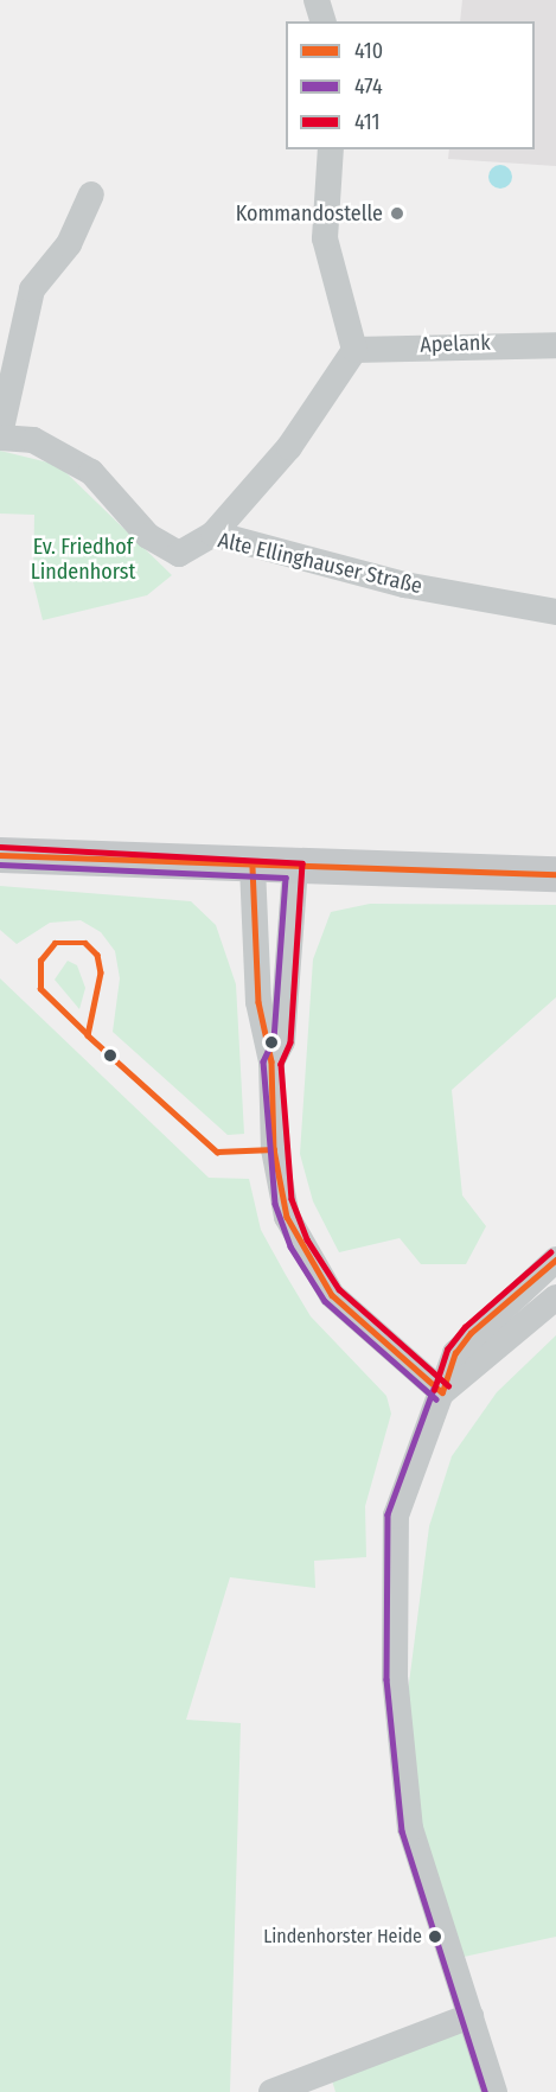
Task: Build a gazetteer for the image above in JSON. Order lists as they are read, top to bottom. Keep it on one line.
{"streets":{"street":["Apelank","Alte Ellinghauser Straße"]},"parks":["Ev. Friedhof Lindenhorst"],"places":["Kommandostelle","Lindenhorster Heide"],"lines":["transit line 411","transit line 410","transit line 474"],"legend":["410","474","411"]}
